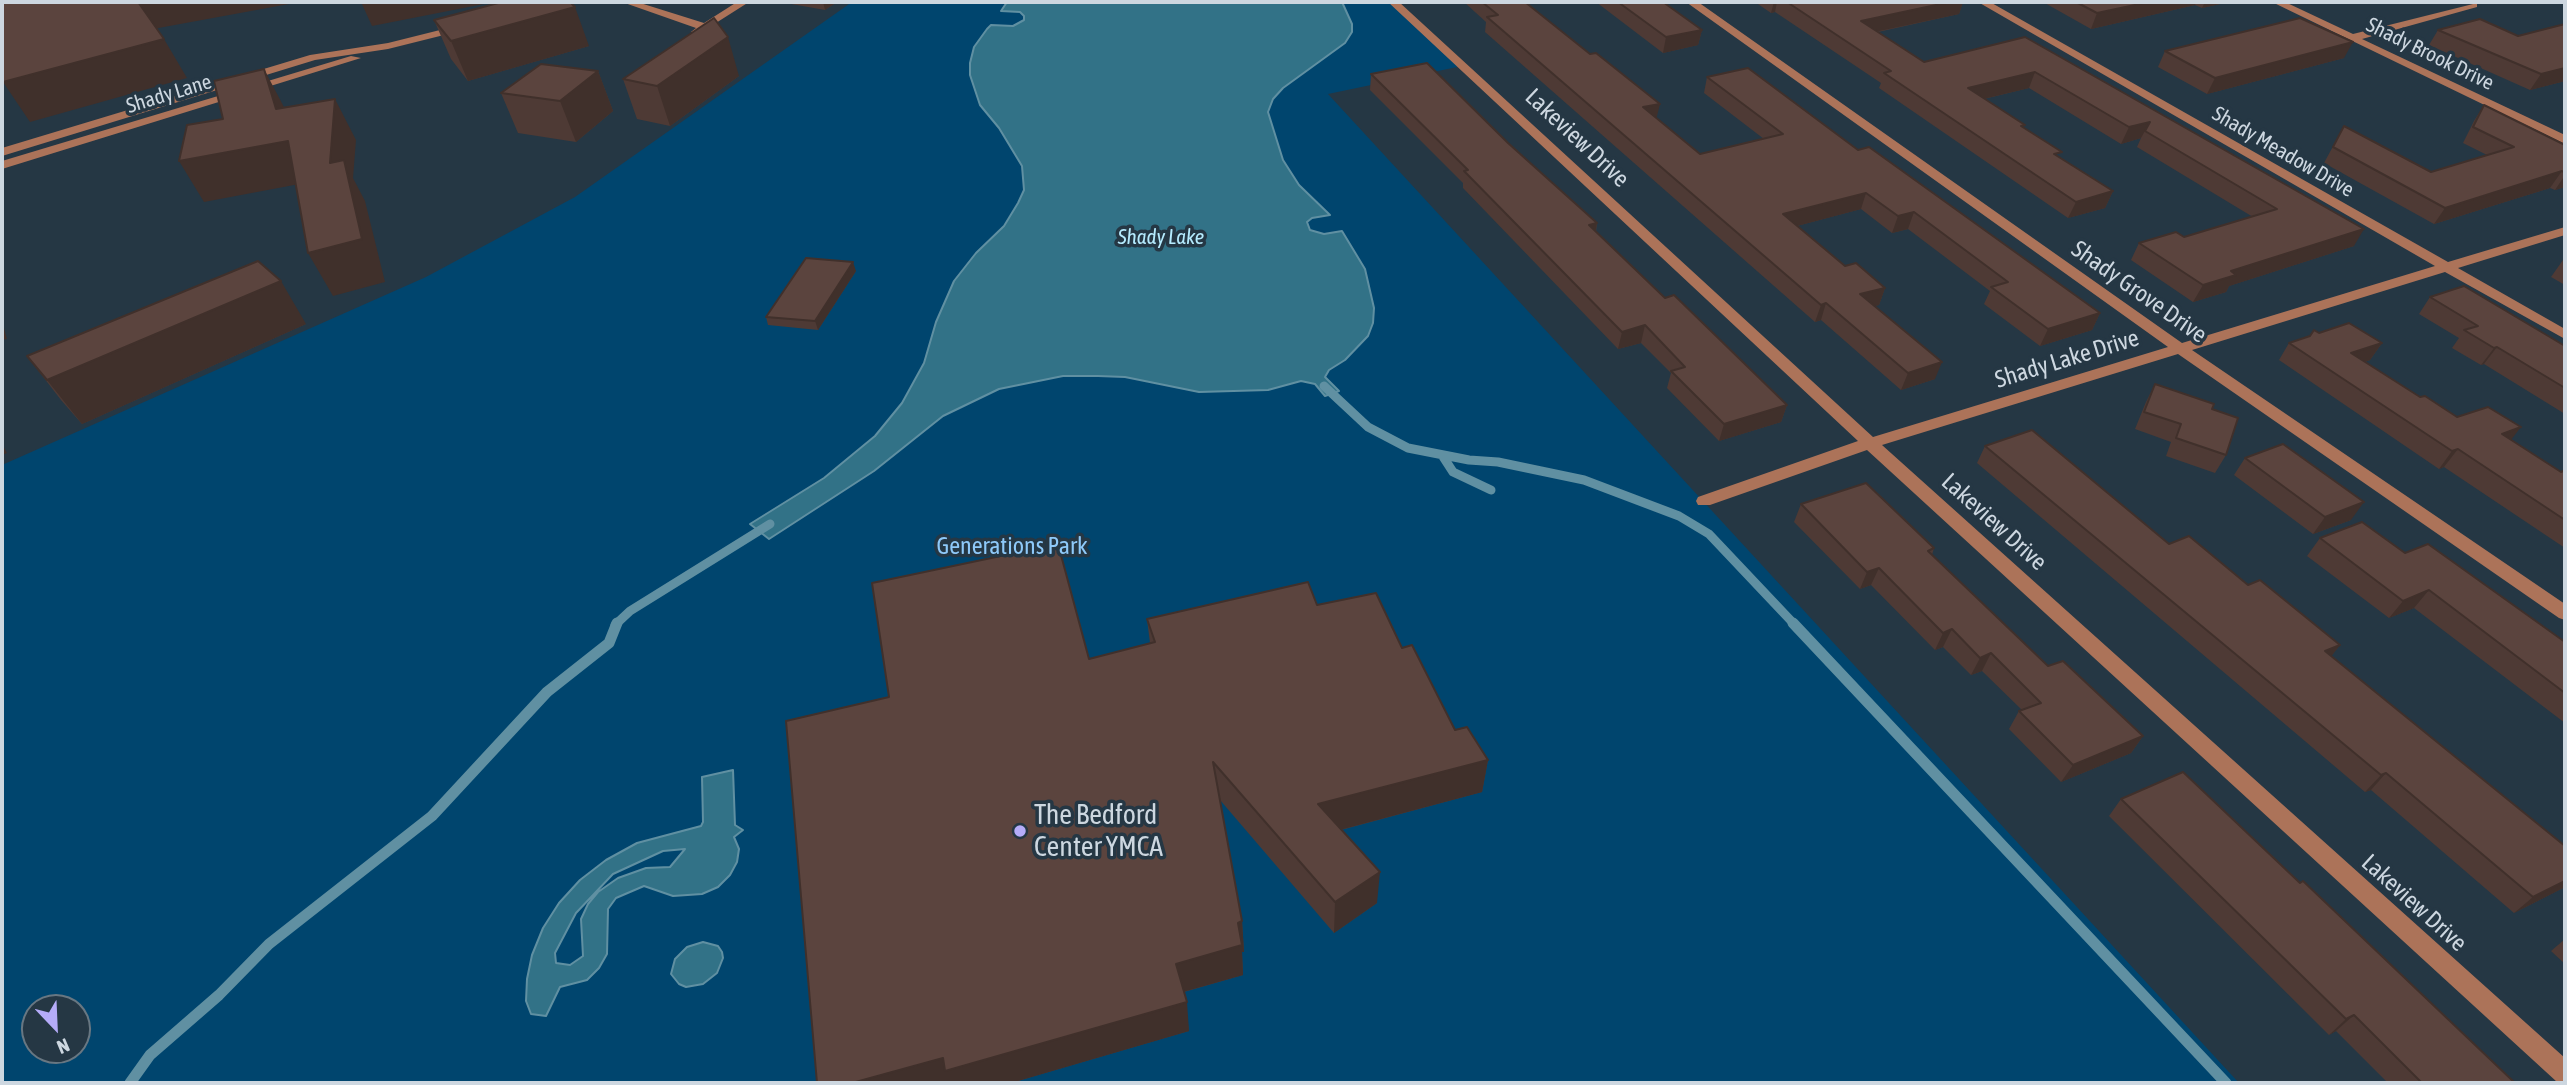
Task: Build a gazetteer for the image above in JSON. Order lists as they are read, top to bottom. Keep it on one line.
{"streets":{"street":["Shady Brook Drive","Shady Lane","Lakeview Drive","Shady Meadow Drive","Shady Grove Drive","Shady Lake Drive"]},"crossings":[["Lakeview Drive","Shady Lake Drive"],["Shady Meadow Drive","Shady Lake Drive"],["Shady Grove Drive","Shady Lake Drive"]],"water":["Shady Lake"],"parks":["Generations Park"],"places":["The Bedford Center YMCA"],"north":"bottom right"}
